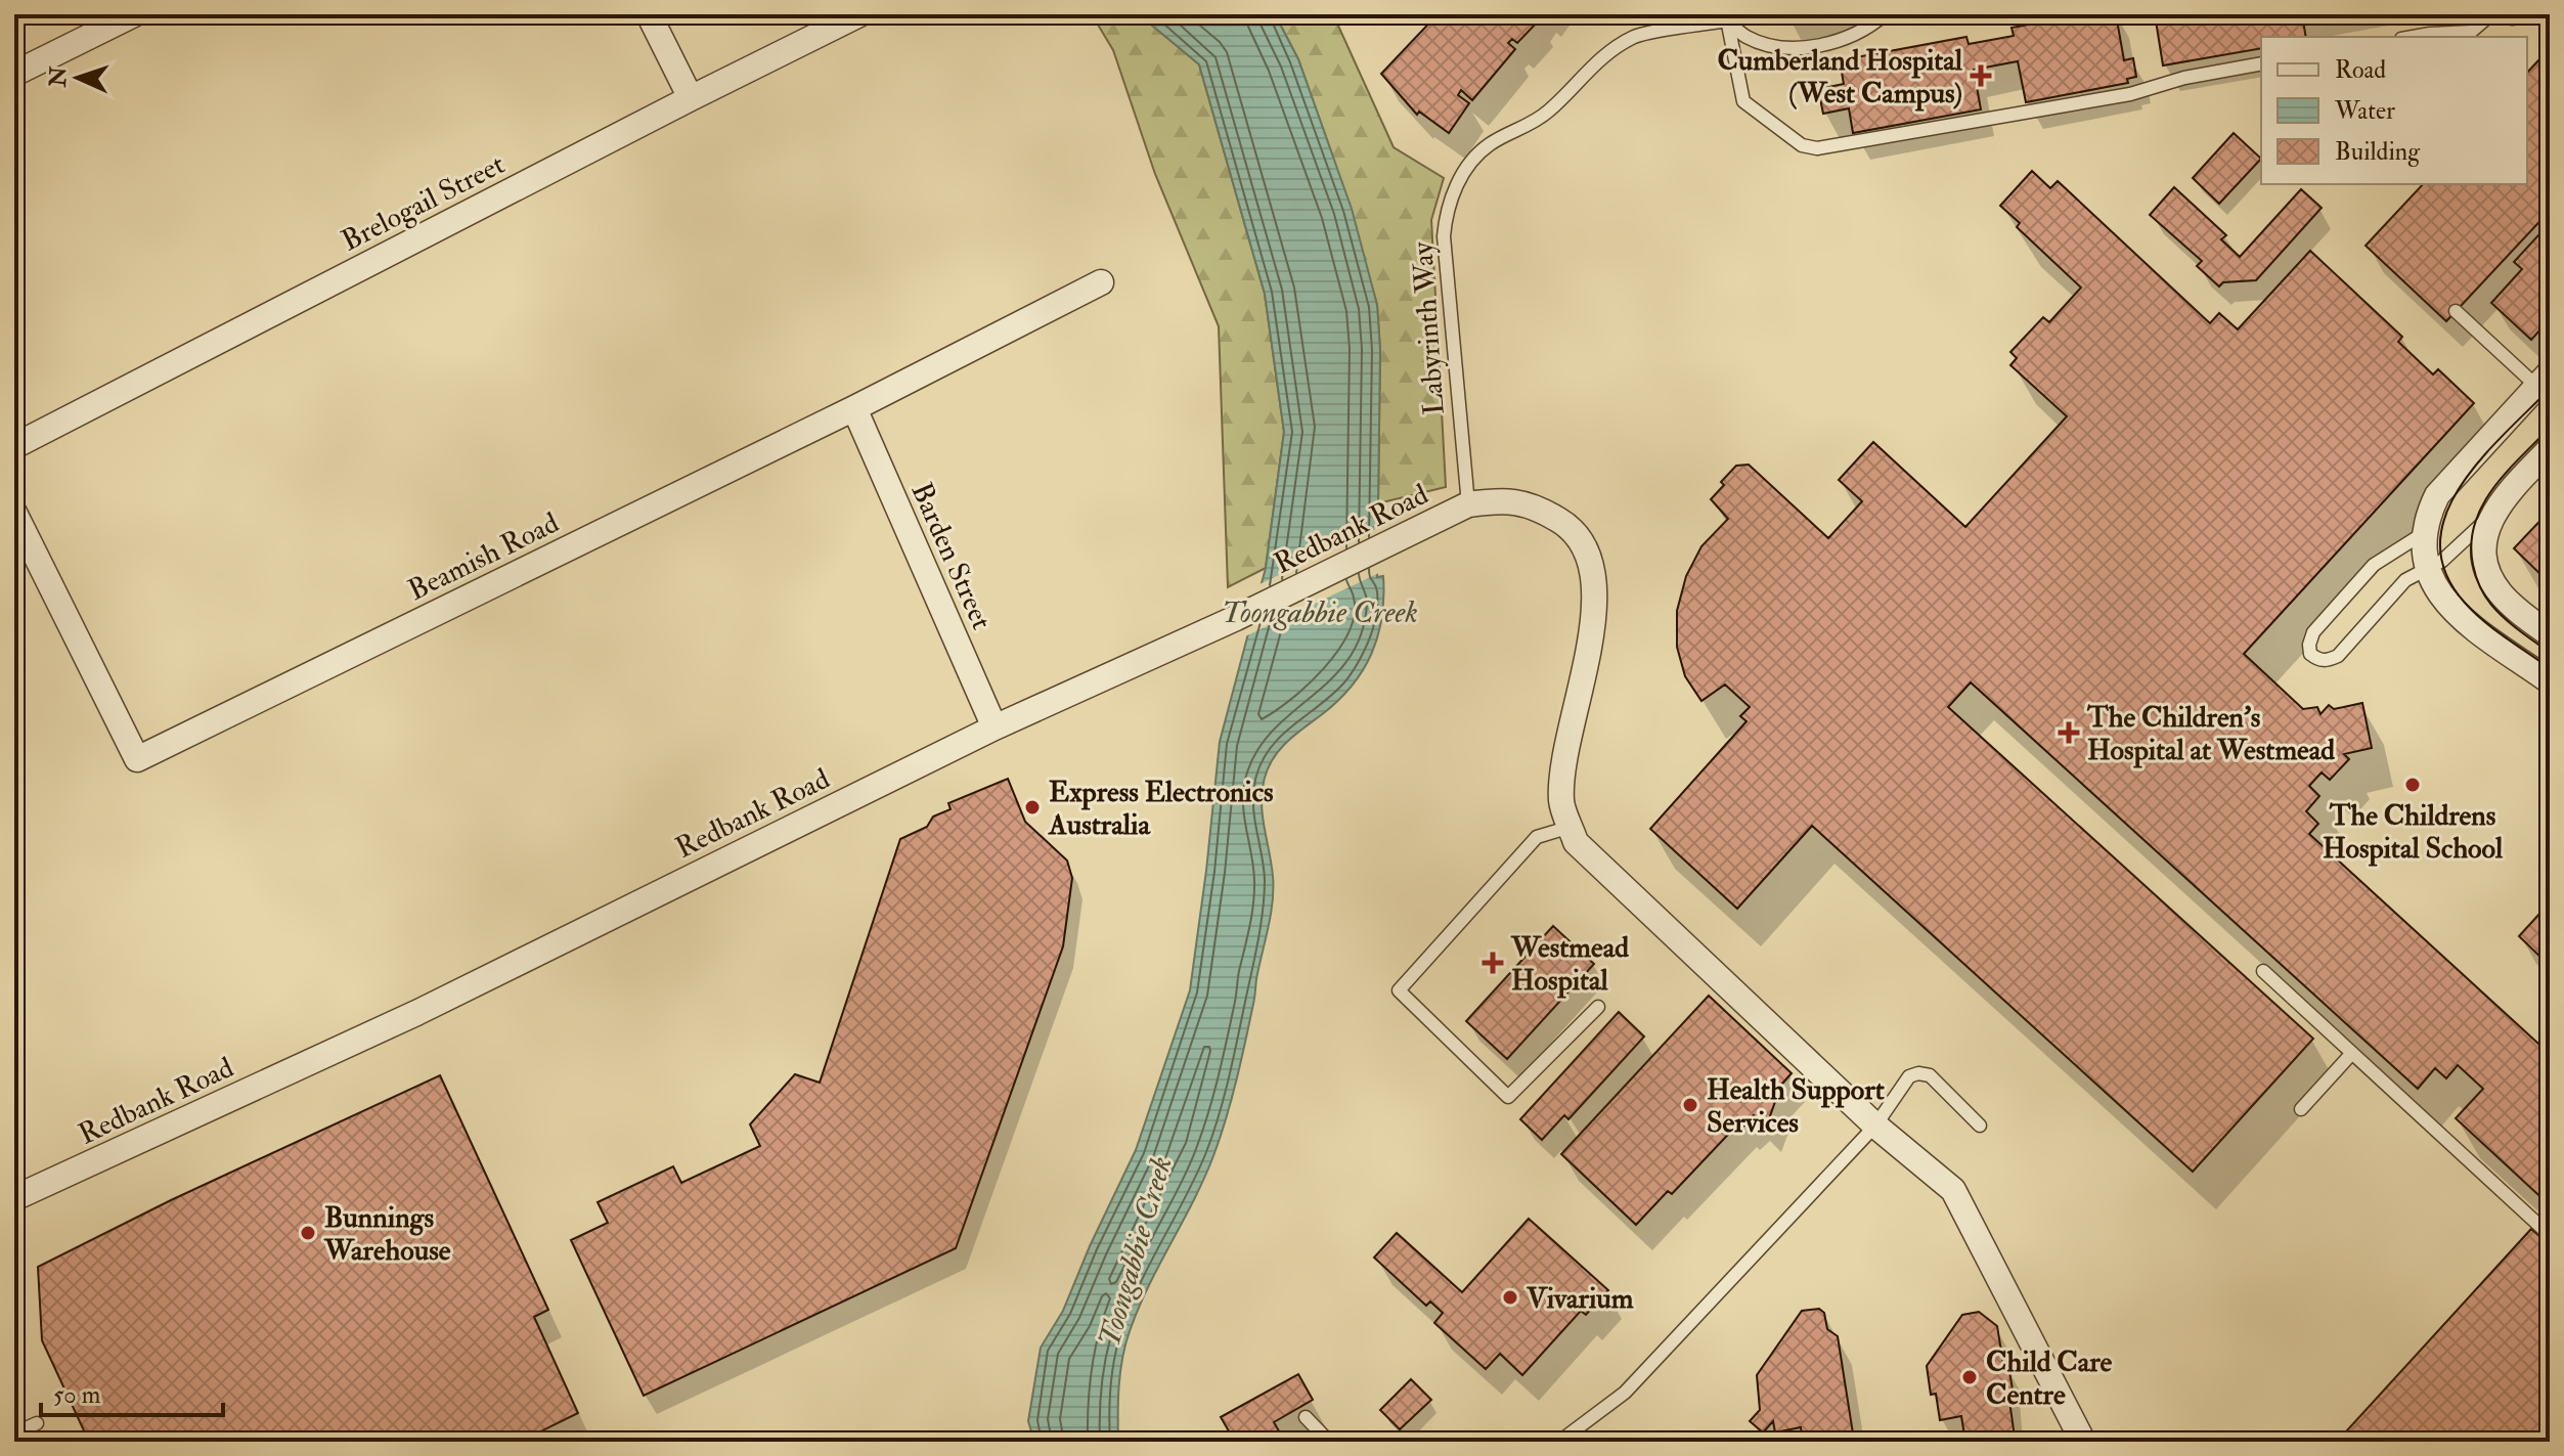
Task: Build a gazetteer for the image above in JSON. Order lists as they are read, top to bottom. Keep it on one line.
{"streets":{"street":["Brelogail Street","Redbank Road","Beamish Road","Barden Street"],"lane":["Labyrinth Way"]},"crossings":[["Labyrinth Way","Redbank Road"],["Redbank Road","Barden Street"],["Beamish Road","Barden Street"]],"water":["Toongabbie Creek"],"places":{"health":["Cumberland Hospital (West Campus)","The Children's Hospital at Westmead","Westmead Hospital"],"other":["The Childrens Hospital School","Express Electronics Australia","Health Support Services","Bunnings Warehouse","Vivarium","Child Care Centre"]},"legend":["Road","Water","Building"],"scale_bar":"50 m","north":"left"}
